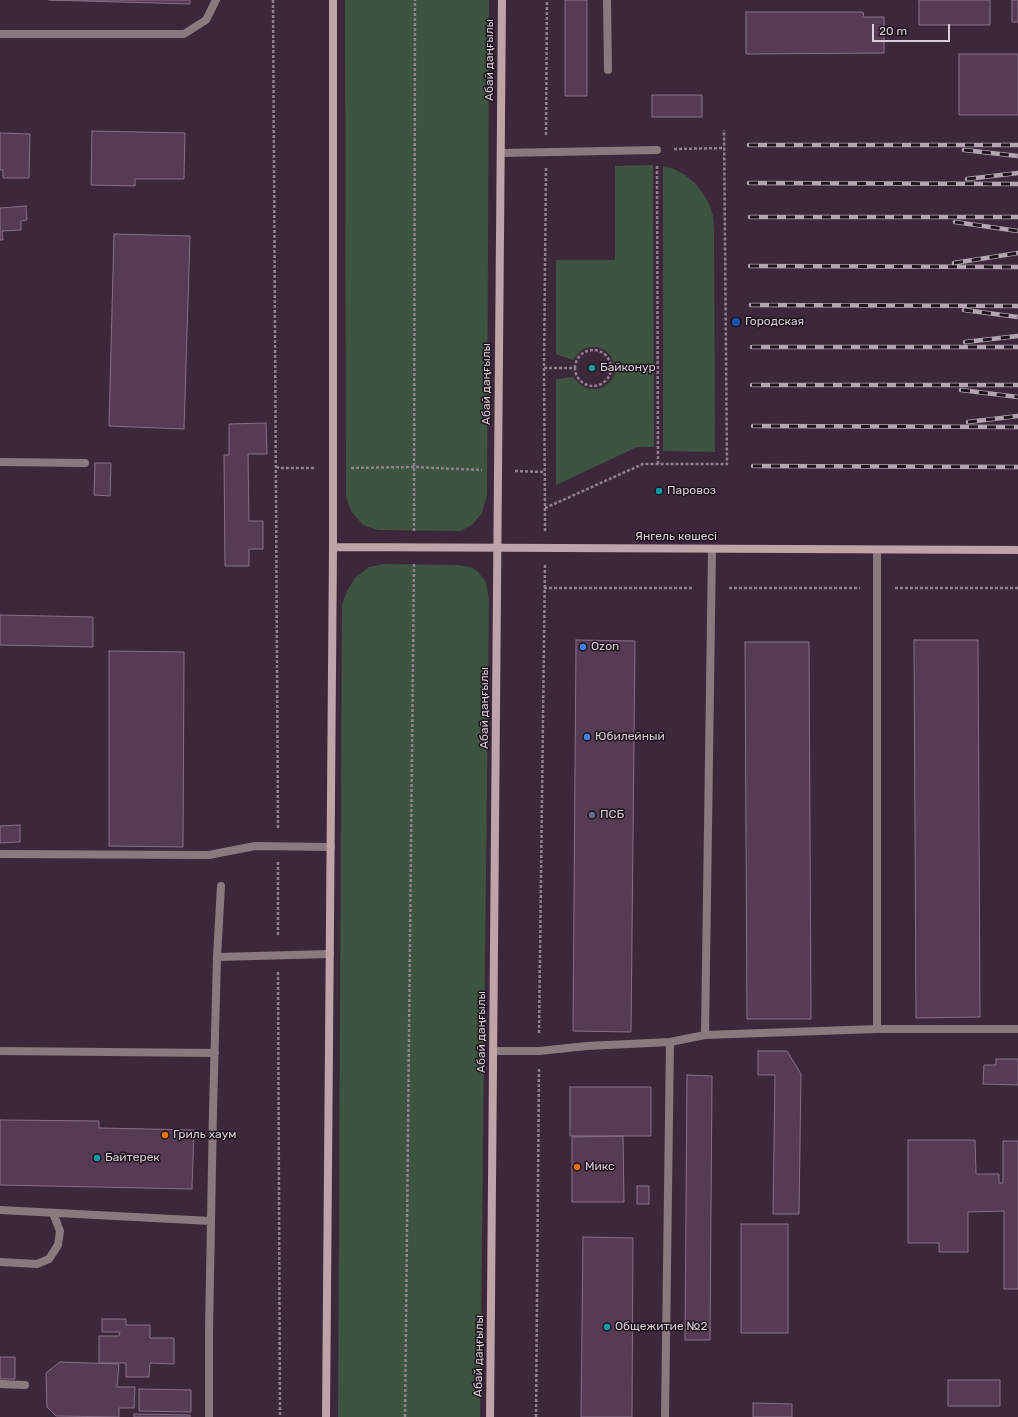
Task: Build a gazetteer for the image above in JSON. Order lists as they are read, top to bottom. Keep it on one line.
{"streets":{"main road":["Абай даңғылы","Янгель көшесі"]},"crossings":[["Абай даңғылы","Янгель көшесі"]],"places":["Городская","Байконур","Паровоз","Ozon","Юбилейный","ПСБ","Гриль хаум","Байтерек","Микс","Общежитие №2"],"scale_bar":"20 m"}
